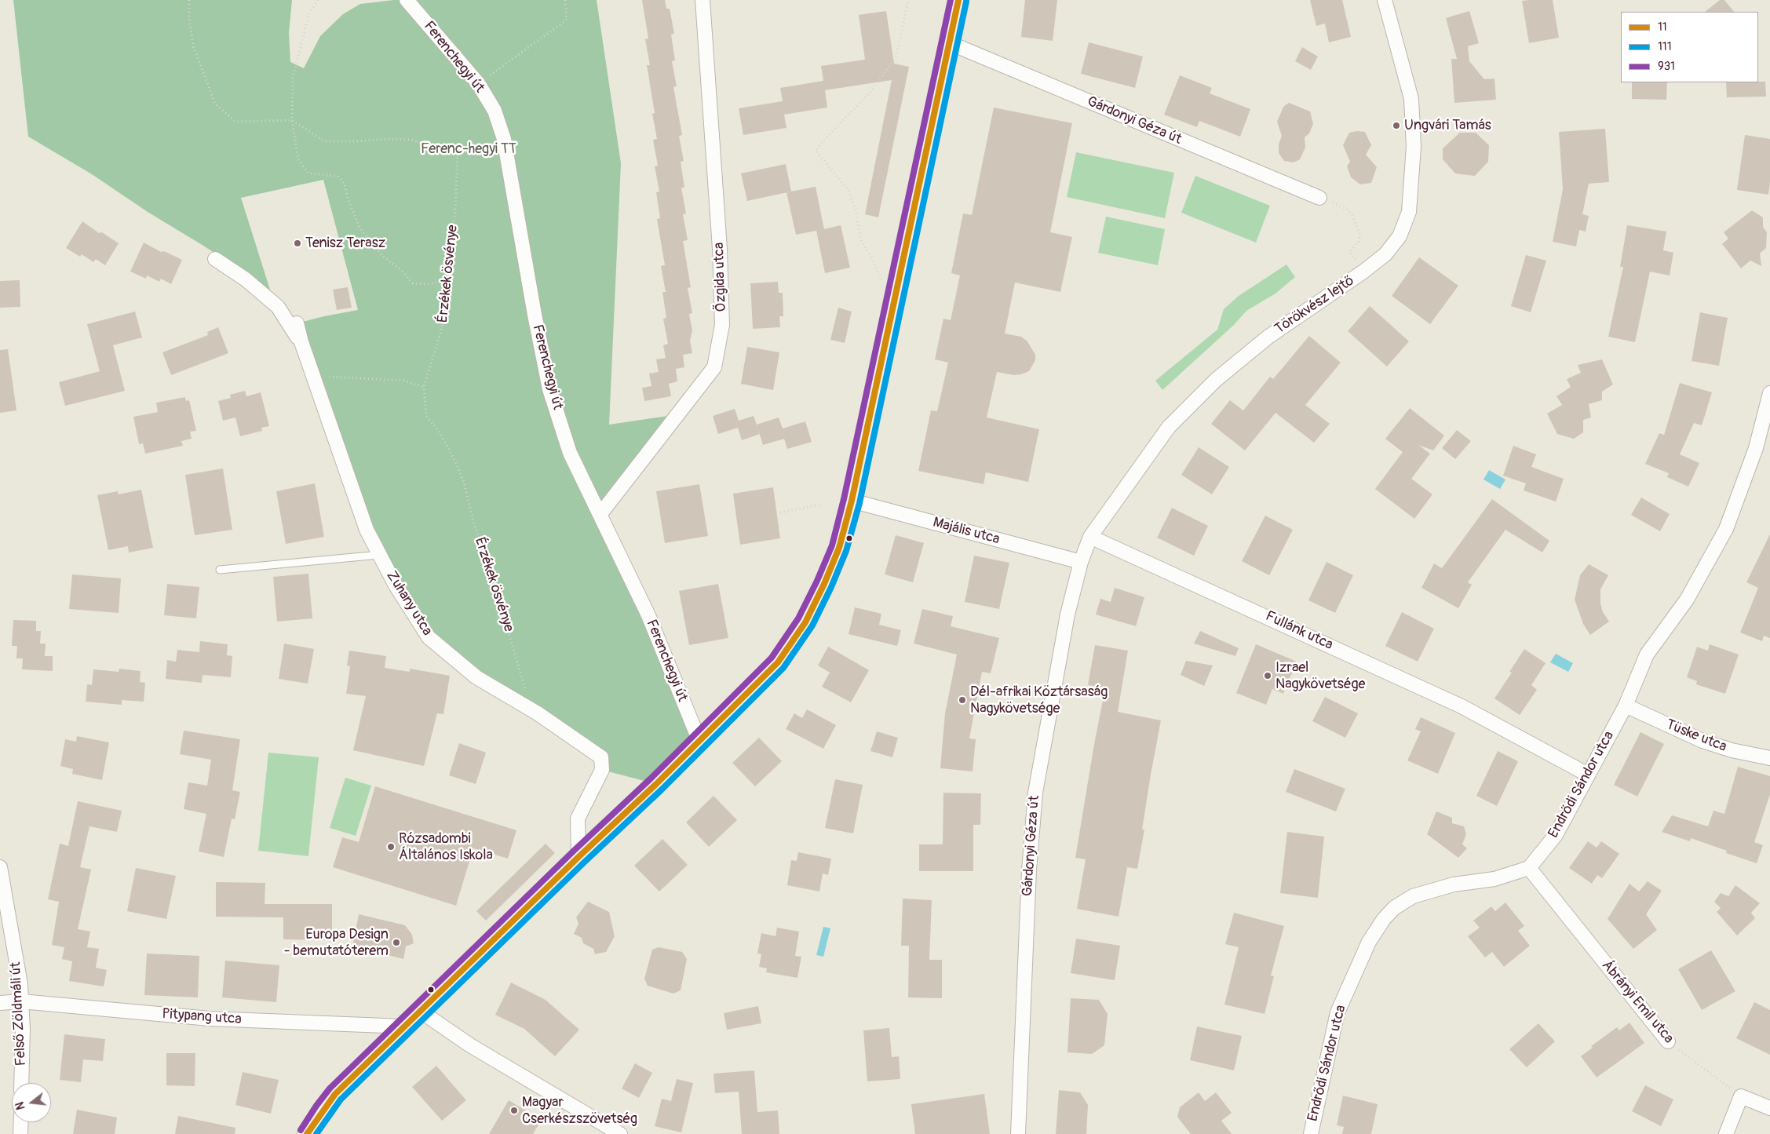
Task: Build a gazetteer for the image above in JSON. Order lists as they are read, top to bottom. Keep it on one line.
{"streets":{"street":["Ferenchegyi út","Gárdonyi Géza út","Őzgida utca","Törökvész lejtő","Majális utca","Zuhany utca","Fullánk utca","Tüske utca","Endrődi Sándor utca","Ábrányi Emil utca","Felső Zöldmáli út","Pitypang utca"],"path":["Érzékek ösvénye"]},"crossings":[["Ferenchegyi út","Őzgida utca"],["Gárdonyi Géza út","Törökvész lejtő"],["Gárdonyi Géza út","Majális utca"],["Érzékek ösvénye","Zuhany utca"],["Törökvész lejtő","Majális utca"],["Törökvész lejtő","Fullánk utca"],["Fullánk utca","Endrődi Sándor utca"],["Tüske utca","Endrődi Sándor utca"],["Endrődi Sándor utca","Ábrányi Emil utca"],["Felső Zöldmáli út","Pitypang utca"]],"parks":["Ferenc-hegyi TT"],"places":["Ungvári Tamás","Tenisz Terasz","Izrael Nagykövetsége","Dél-afrikai Köztársaság Nagykövetsége","Rózsadombi Általános Iskola","Europa Design - bemutatóterem","Magyar Cserkészszövetség"],"lines":["transit line 11","transit line 931","transit line 111"],"legend":["11","111","931"],"north":"left"}
